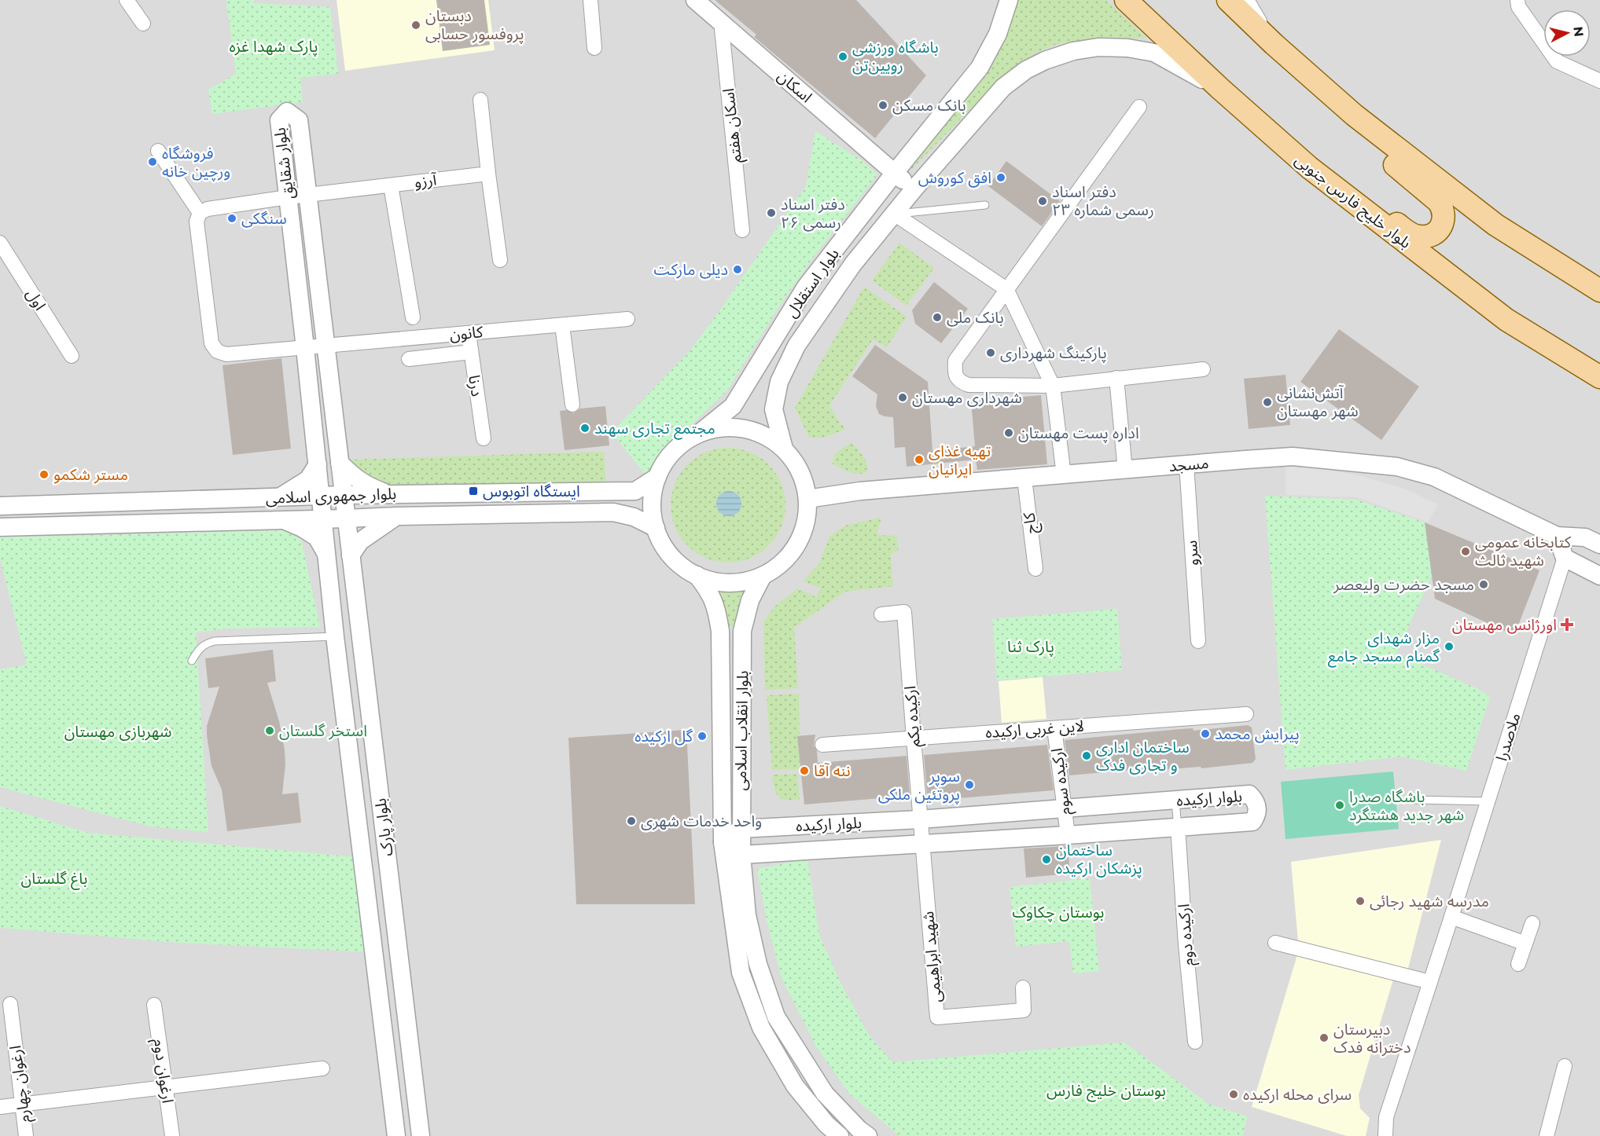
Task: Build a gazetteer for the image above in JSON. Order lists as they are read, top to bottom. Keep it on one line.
{"streets":{"main road":["بلوار خلیج فارس جنوبی"],"street":["اسکان","اسکان هفتم","بلوار شقایق","آرزو","بلوار استقلال","اول","کانون","درنا","مسجد","بلوار جمهوری اسلامی","کاج","سرو","ارکیده یکم","لاین غربی ارکیده","بلوار انقلاب اسلامی","ملاصدرا","ارکیده سوم","بلوار ارکیده","بلوار پارک","ارکیده دوم","شهید ابراهیمی","ارغوان دوم","ارغوان چهارم"]},"crossings":[["اسکان","اسکان هفتم"],["اسکان","بلوار استقلال"],["بلوار شقایق","آرزو"],["بلوار شقایق","کانون"],["بلوار شقایق","بلوار جمهوری اسلامی"],["بلوار شقایق","بلوار پارک"],["آرزو","کانون"],["بلوار خلیج فارس جنوبی","بلوار استقلال"],["بلوار استقلال","مسجد"],["بلوار استقلال","بلوار جمهوری اسلامی"],["بلوار استقلال","بلوار انقلاب اسلامی"],["کانون","درنا"],["مسجد","بلوار جمهوری اسلامی"],["مسجد","کاج"],["مسجد","سرو"],["مسجد","بلوار انقلاب اسلامی"],["بلوار جمهوری اسلامی","بلوار انقلاب اسلامی"],["بلوار جمهوری اسلامی","بلوار پارک"],["ارکیده یکم","لاین غربی ارکیده"],["ارکیده یکم","بلوار ارکیده"],["ارکیده یکم","شهید ابراهیمی"],["لاین غربی ارکیده","ارکیده سوم"],["بلوار انقلاب اسلامی","بلوار ارکیده"],["ارکیده سوم","بلوار ارکیده"],["بلوار ارکیده","ارکیده دوم"],["بلوار ارکیده","شهید ابراهیمی"]],"parks":["پارک شهدا غزه","پارک ثنا","شهربازی مهستان","باغ گلستان","بوستان چکاوک","بوستان خلیج فارس"],"places":{"other":["دبستان پروفسور حسابی","باشگاه ورزشی رویین‌تن","بانک مسکن","فروشگاه ورچین خانه","افق کوروش","دفتر اسناد رسمی شماره ۲۳","دفتر اسناد رسمی ۲۶","سنگکی","دیلی مارکت","بانک ملی","پارکینگ شهرداری","شهرداری مهستان","آتش‌نشانی شهر مهستان","مجتمع تجاری سهند","اداره پست مهستان","تهیه غذای ایرانیان","مستر شکمو","کتابخانه عمومی شهید ثالث","مسجد حضرت ولیعصر","مزار شهدای گمنام مسجد جامع","استخر گلستان","پیرایش محمد","گل ارکیده","ساختمان اداری و تجاری فدک","ننه آقا","سوپر پروتئین ملکی","باشگاه صدرا شهر جدید هشتگرد","واحد خدمات شهری","ساختمان پزشکان ارکیده","مدرسه شهید رجائی","دبیرستان دخترانه فدک","سرای محله ارکیده"],"transit":["ایستگاه اتوبوس"],"health":["اورژانس مهستان"]},"north":"right"}
